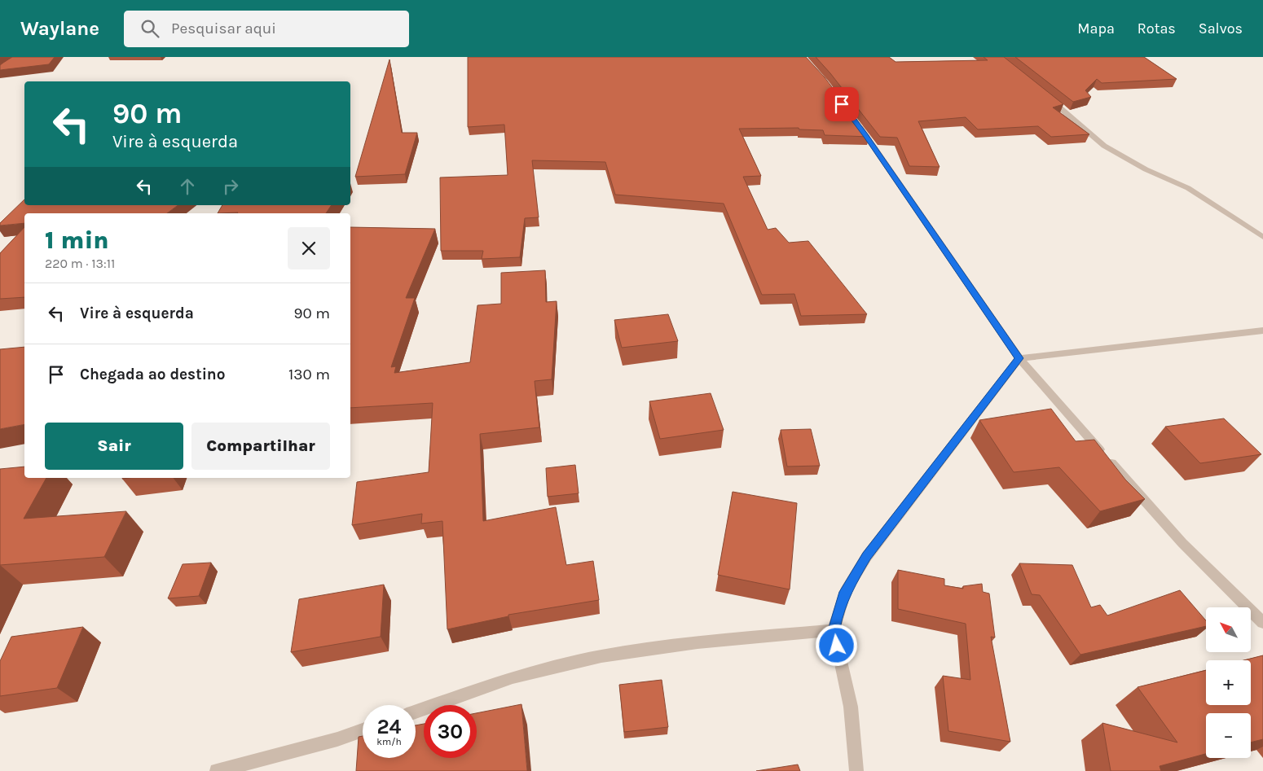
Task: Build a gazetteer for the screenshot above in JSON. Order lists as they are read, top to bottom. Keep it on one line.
{"north":"top left","page":{"header":"Waylane","search":"Pesquisar aqui","nav":["Mapa","Rotas","Salvos"],"turn":["90 m","Vire à esquerda"],"heading":["1 min","220 m · 13:11"],"list":[{"name":"Vire à esquerda","value":"90 m"},{"name":"Chegada ao destino","value":"130 m"}],"buttons":["Sair","Compartilhar"],"map_buttons":["+","−"],"speed":"24 km/h","limit":"30"}}
